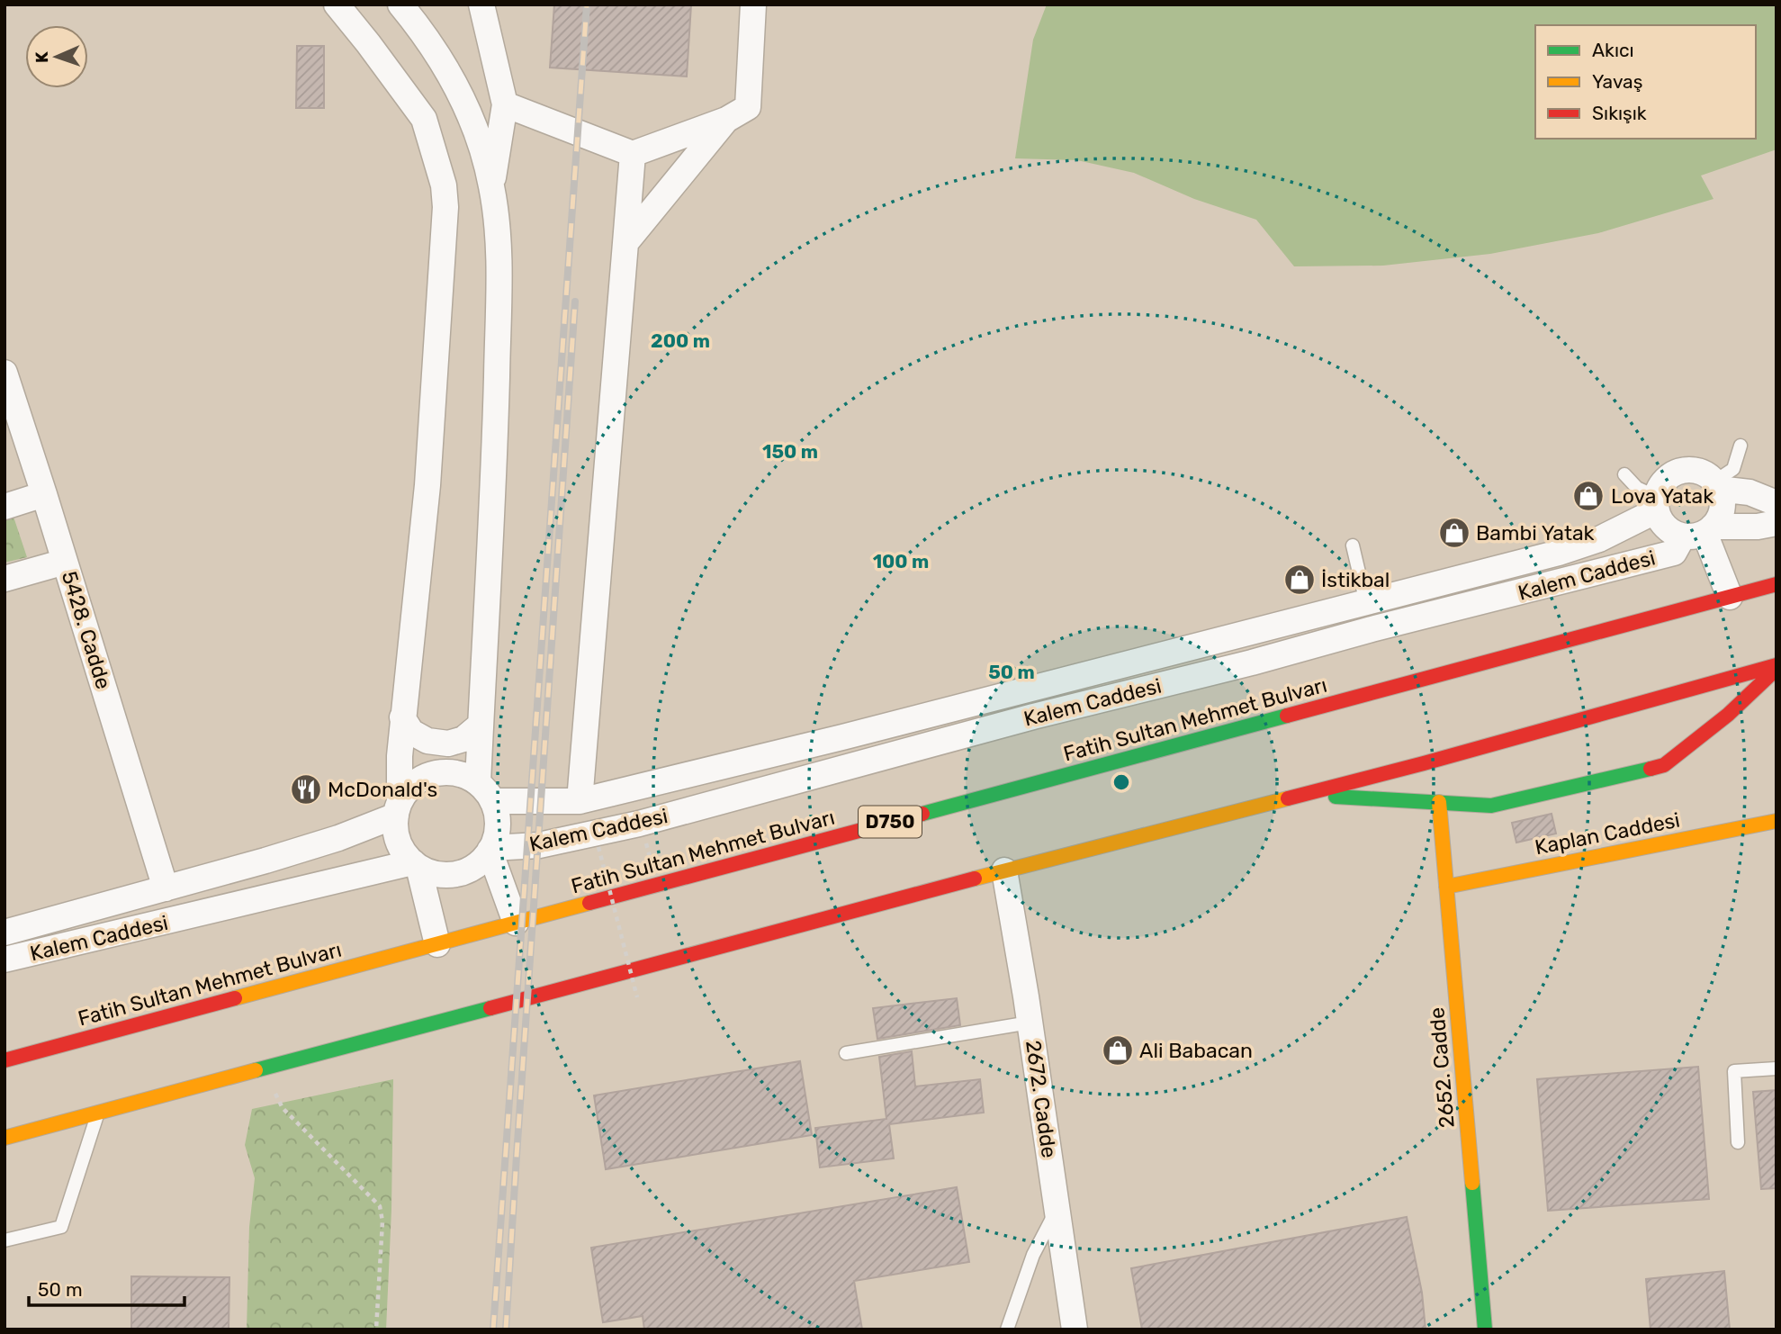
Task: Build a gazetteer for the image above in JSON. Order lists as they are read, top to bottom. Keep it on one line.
{"streets":{"main road":["Fatih Sultan Mehmet Bulvarı","D750","Kaplan Caddesi","2652. Cadde"],"street":["Kalem Caddesi","5428. Cadde","2672. Cadde"]},"crossings":[["Kalem Caddesi","5428. Cadde"],["Kaplan Caddesi","2652. Cadde"]],"places":{"shop":["Lova Yatak","Bambi Yatak","İstikbal","Ali Babacan"],"restaurant":["McDonald's"]},"legend":["Akıcı","Yavaş","Sıkışık"],"scale_bar":"50 m","north":"left","rings":["200 m","150 m","100 m","50 m"]}
